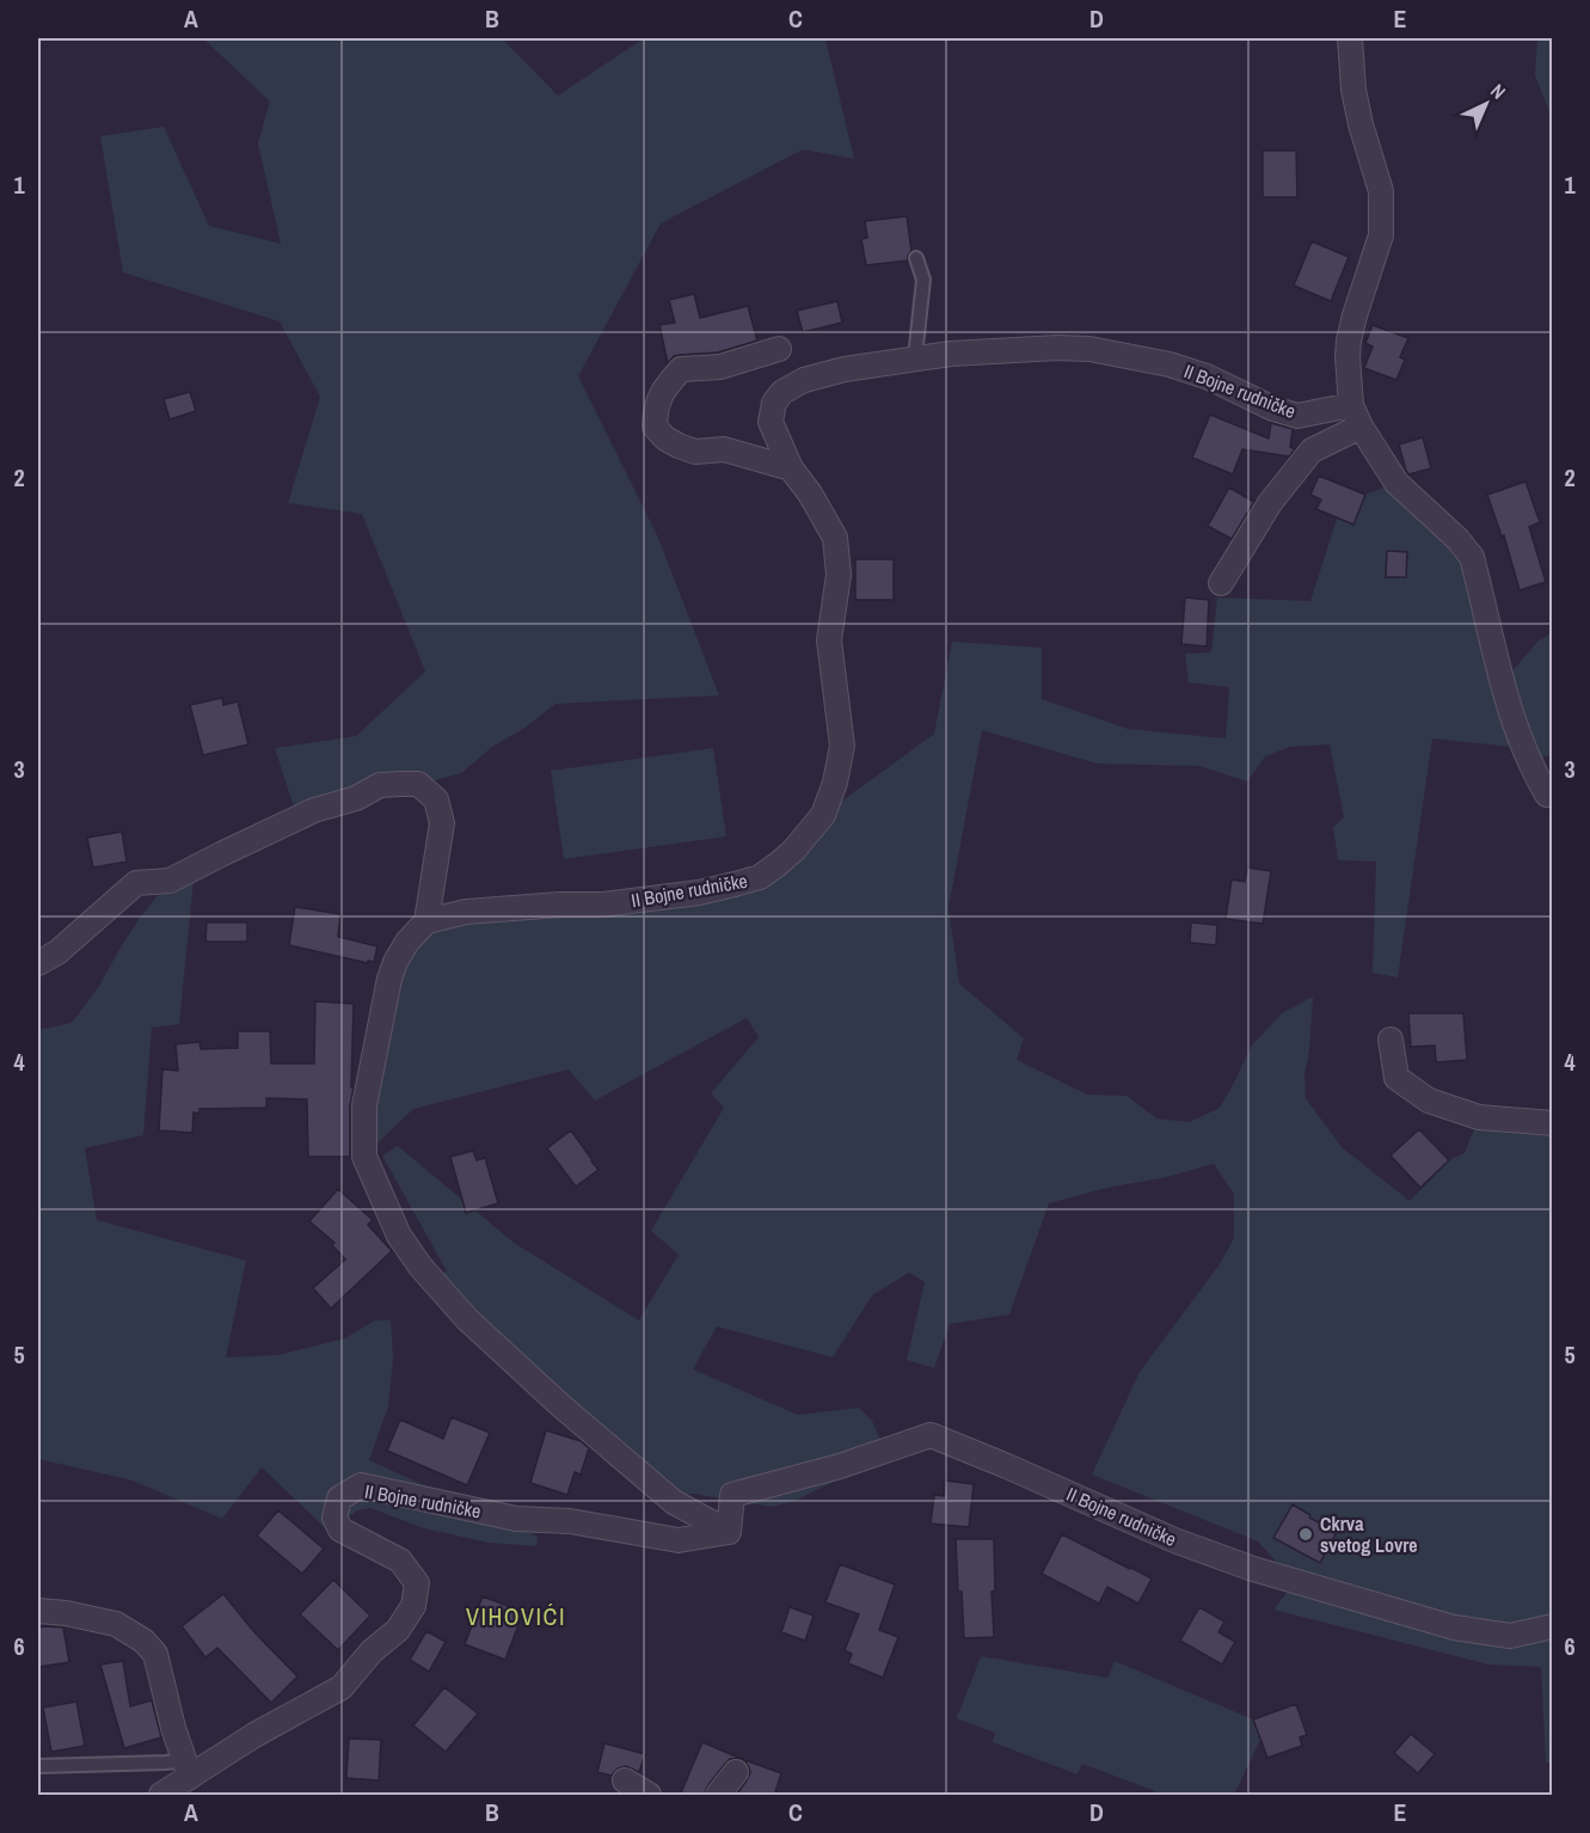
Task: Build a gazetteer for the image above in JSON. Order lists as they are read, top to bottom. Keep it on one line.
{"streets":{"street":["II Bojne rudničke"]},"districts":["VIHOVIĆI"],"places":["Ckrva svetog Lovre"],"north":"top right","grid":{"columns":["A","B","C","D","E"],"rows":["1","2","3","4","5","6"]}}
